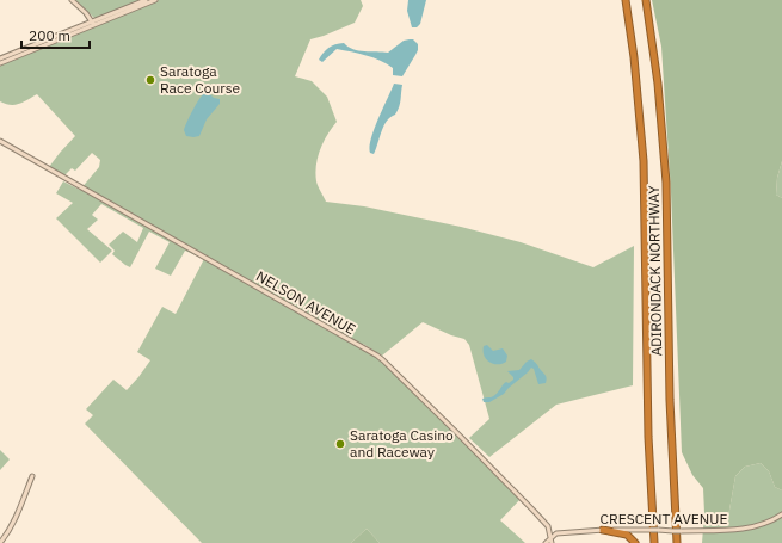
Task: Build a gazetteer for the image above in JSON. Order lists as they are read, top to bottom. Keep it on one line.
{"streets":{"highway":["ADIRONDACK NORTHWAY"],"street":["NELSON AVENUE","CRESCENT AVENUE"]},"crossings":[["NELSON AVENUE","CRESCENT AVENUE"]],"places":["Saratoga Race Course","Saratoga Casino and Raceway"],"scale_bar":"200 m"}
